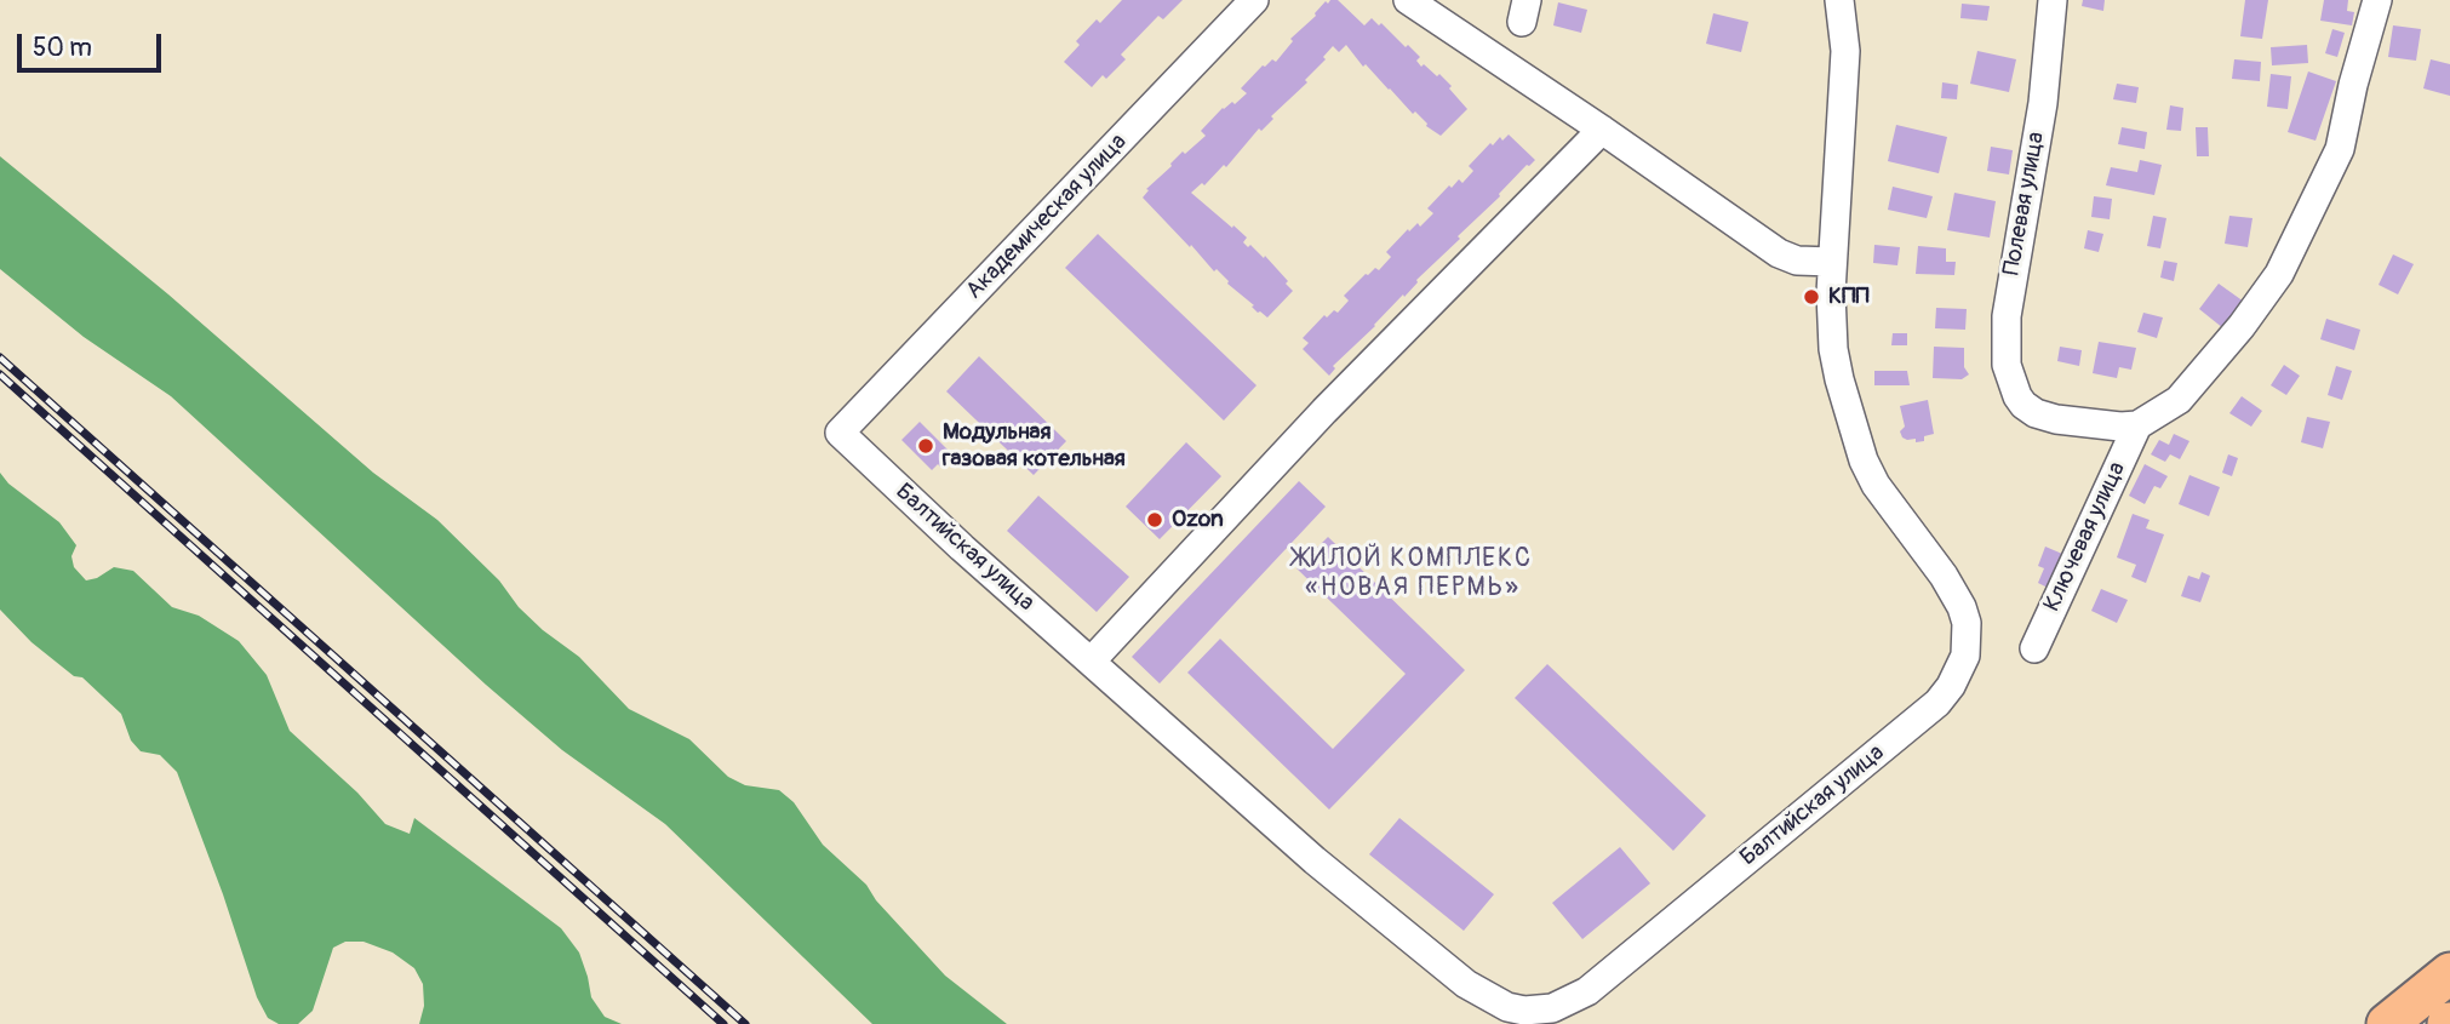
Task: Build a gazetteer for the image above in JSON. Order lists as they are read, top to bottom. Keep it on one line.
{"streets":{"street":["Полевая улица","Академическая улица","Ключевая улица","Балтийская улица"]},"crossings":[["Полевая улица","Ключевая улица"],["Академическая улица","Балтийская улица"]],"districts":["ЖИЛОЙ КОМПЛЕКС «НОВАЯ ПЕРМЬ»"],"places":["КПП","Модульная газовая котельная","Ozon"],"scale_bar":"50 m"}
